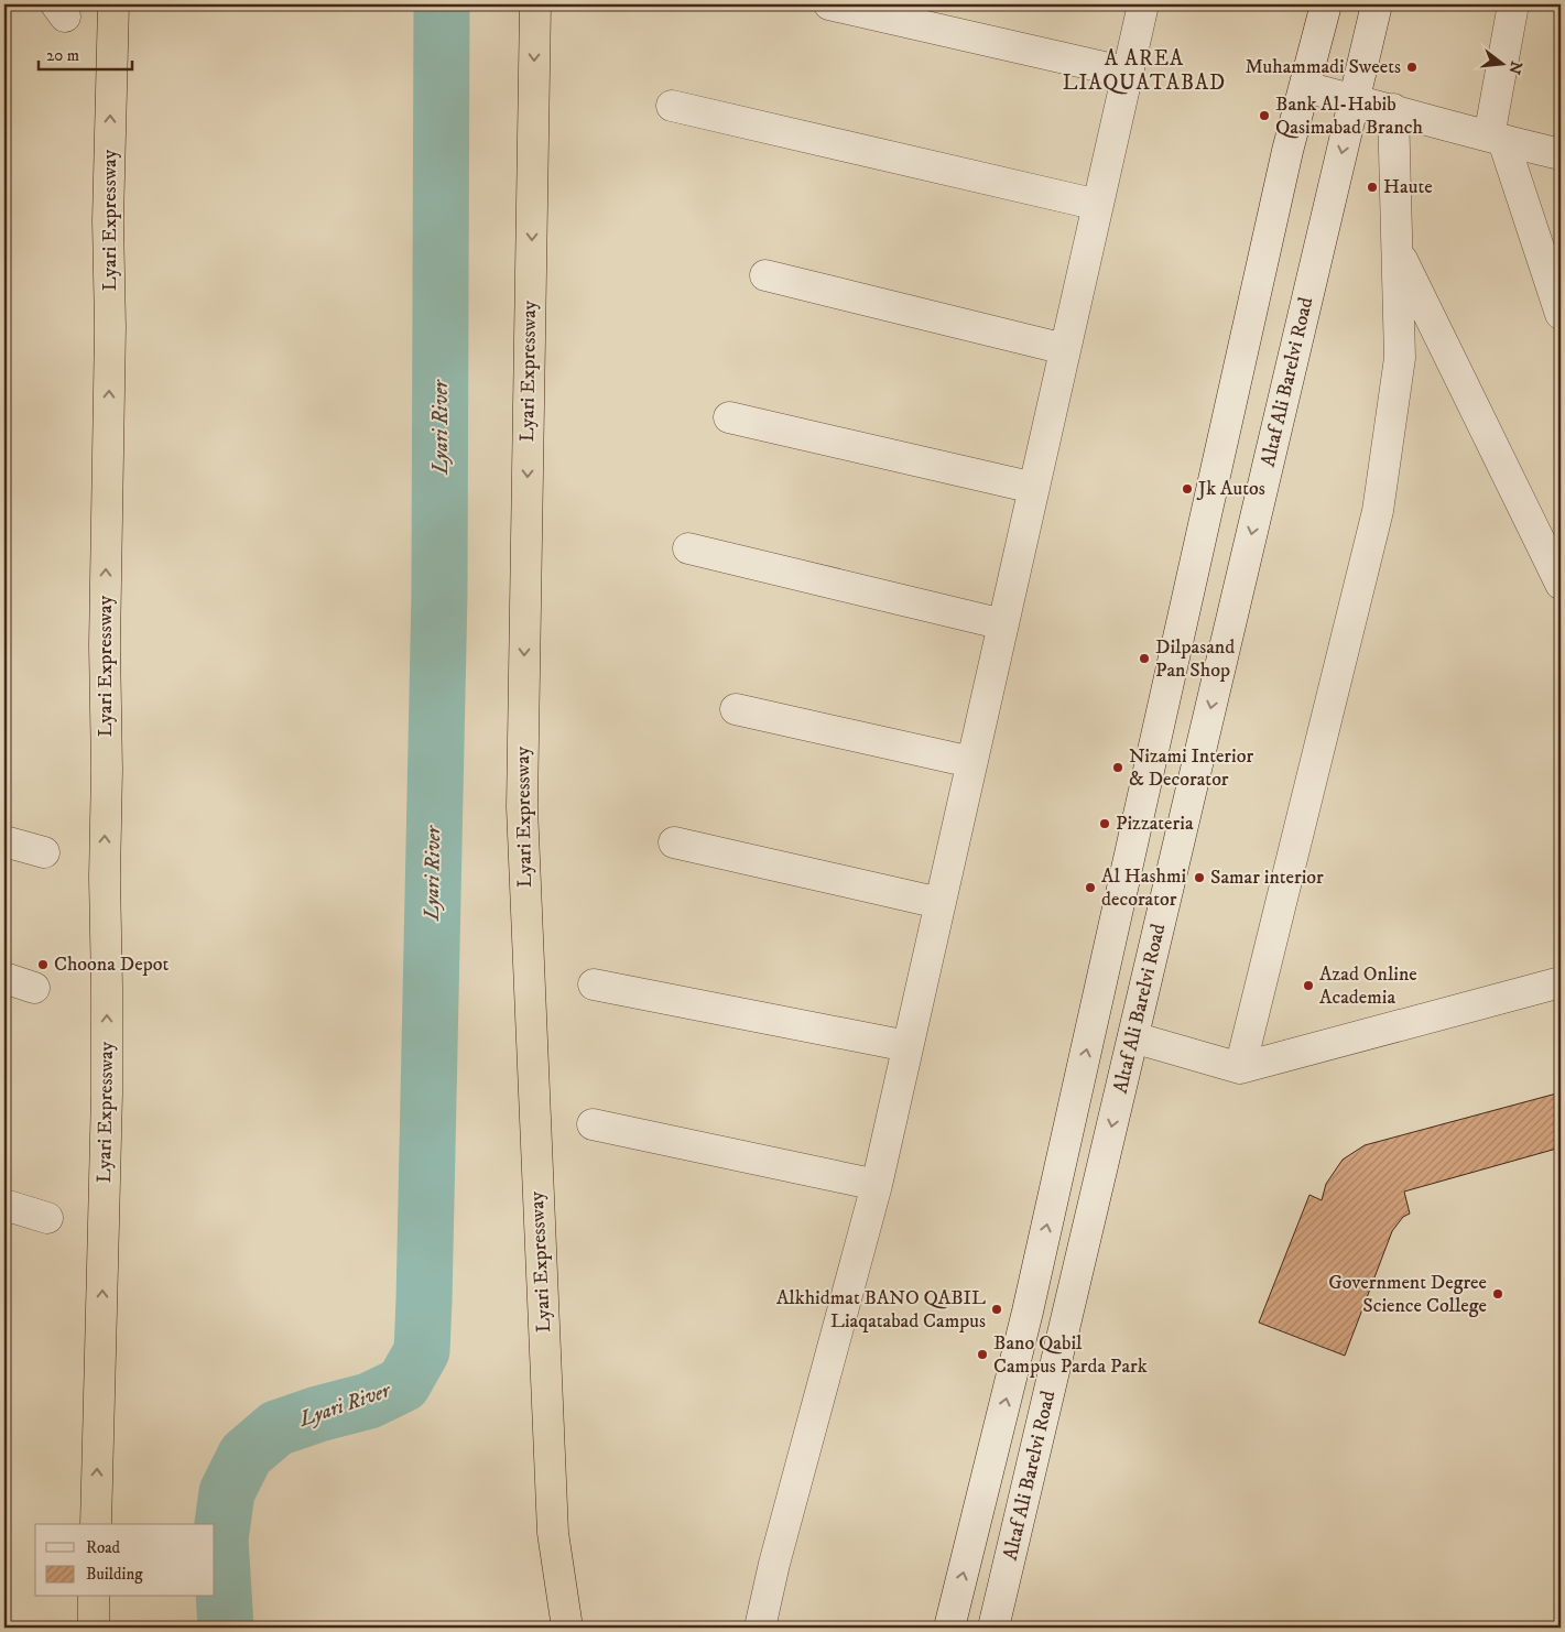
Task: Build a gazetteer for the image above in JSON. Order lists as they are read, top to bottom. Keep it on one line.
{"streets":{"highway":["Lyari Expressway"],"street":["Altaf Ali Barelvi Road"]},"districts":["A AREA LIAQUATABAD"],"water":["Lyari River"],"places":["Muhammadi Sweets","Bank Al-Habib Qasimabad Branch","Haute","Jk Autos","Dilpasand Pan Shop","Nizami Interior & Decorator","Pizzateria","Samar interior","Al Hashmi decorator","Choona Depot","Azad Online Academia","Government Degree Science College","Alkhidmat BANO QABIL Liaqatabad Campus","Bano Qabil Campus Parda Park"],"legend":["Road","Building"],"scale_bar":"20 m","north":"right"}
